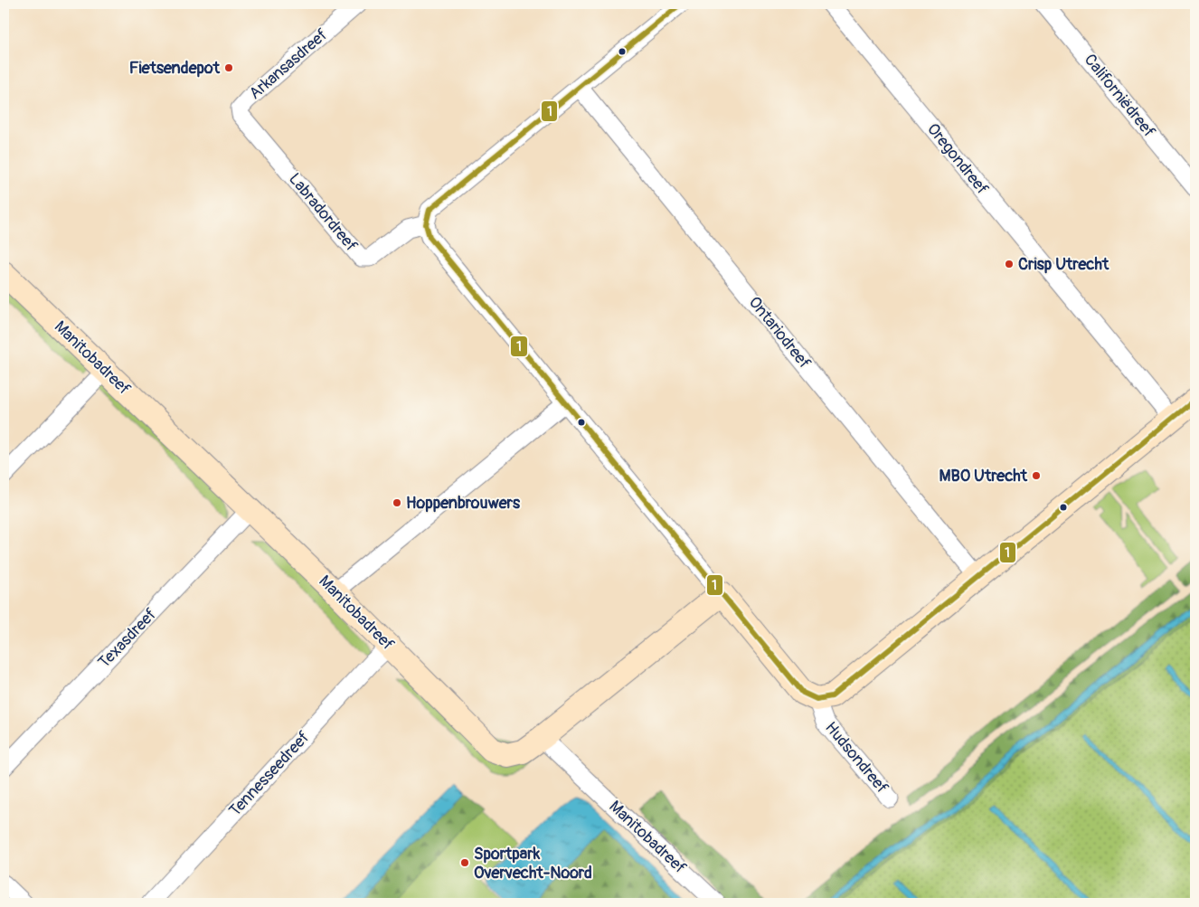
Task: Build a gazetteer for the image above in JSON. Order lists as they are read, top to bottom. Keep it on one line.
{"streets":{"street":["Arkansasdreef","Californiëdreef","Oregondreef","Labradordreef","Ontariodreef","Manitobadreef","Texasdreef","Hudsondreef","Tennesseedreef"]},"crossings":[["Arkansasdreef","Labradordreef"],["Manitobadreef","Texasdreef"],["Manitobadreef","Tennesseedreef"]],"places":["Fietsendepot","Crisp Utrecht","MBO Utrecht","Hoppenbrouwers","Sportpark Overvecht-Noord"],"lines":["transit line 1"]}
